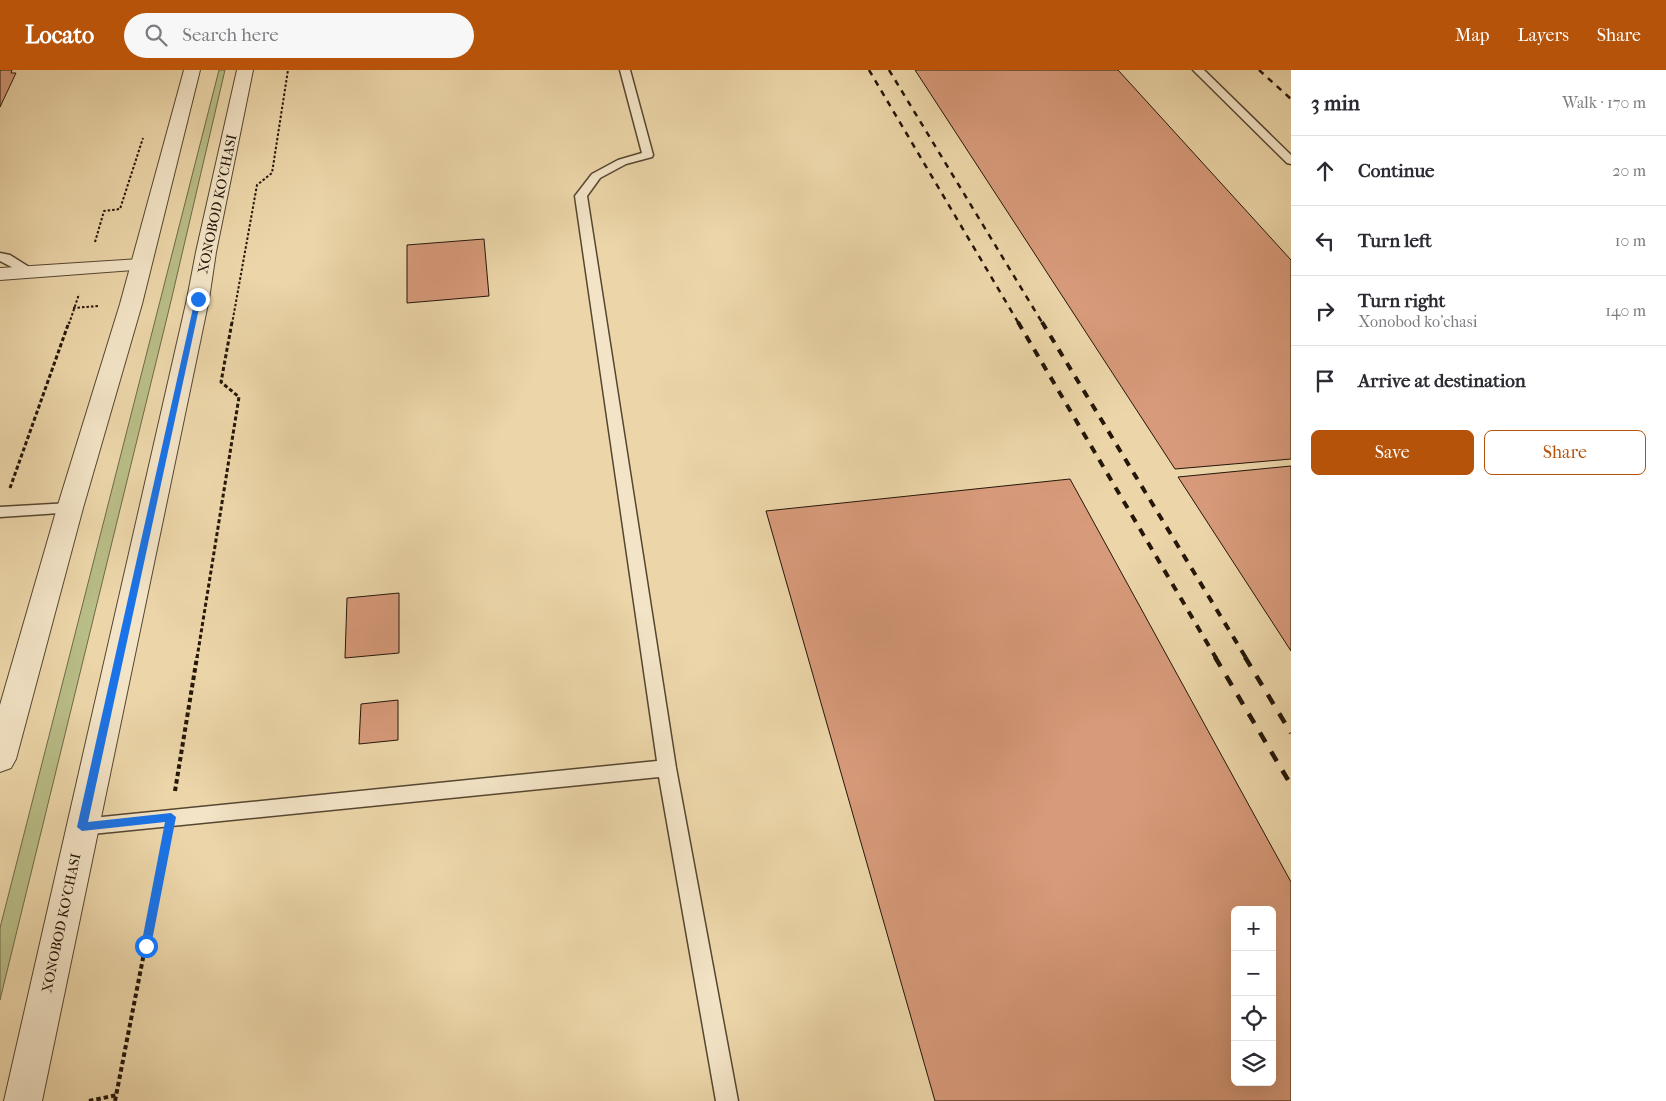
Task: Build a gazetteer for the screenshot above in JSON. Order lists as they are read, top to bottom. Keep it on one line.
{"streets":{"street":["XONOBOD KO'CHASI"]},"page":{"header":"Locato","search":"Search here","nav":["Map","Layers","Share"],"heading":["3 min","Walk · 170 m"],"list":[["Continue","20 m"],["Turn left","10 m"],["Turn right","Xonobod ko'chasi","140 m"],"Arrive at destination"],"buttons":["Save","Share"],"map_buttons":["+","−"]}}
